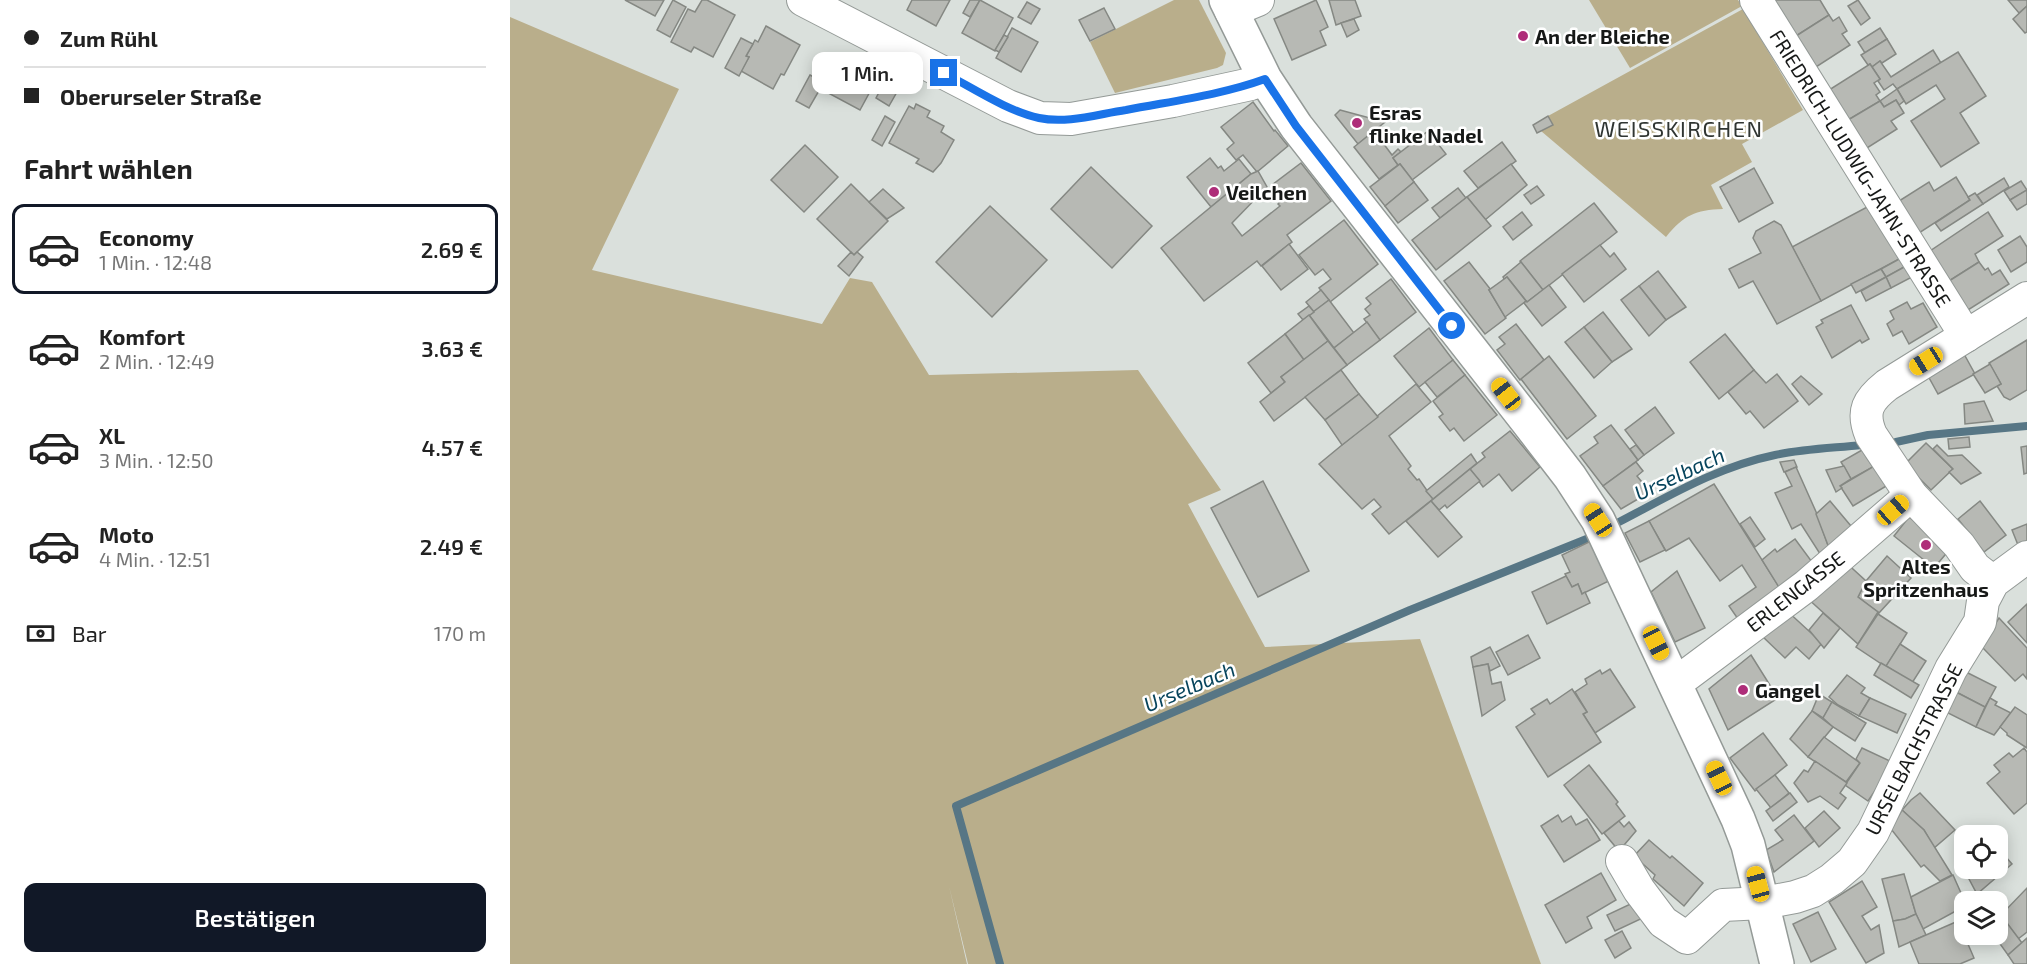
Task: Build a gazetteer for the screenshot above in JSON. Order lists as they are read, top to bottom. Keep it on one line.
{"streets":{"street":["FRIEDRICH-LUDWIG-JAHN-STRASSE","ERLENGASSE","URSELBACHSTRASSE"]},"districts":["WEISSKIRCHEN"],"water":["Urselbach"],"places":["An der Bleiche","Esras flinke Nadel","Veilchen","Altes Spritzenhaus","Gangel"],"page":{"banner":["Zum Rühl","Oberurseler Straße"],"bubble":"1 Min.","heading":"Fahrt wählen","list":[{"name":"Economy","note":"1 Min. · 12:48","value":"2.69 €"},{"name":"Komfort","note":"2 Min. · 12:49","value":"3.63 €"},{"name":"XL","note":"3 Min. · 12:50","value":"4.57 €"},{"name":"Moto","note":"4 Min. · 12:51","value":"2.49 €"}],"pay":["Bar","170 m"],"buttons":"Bestätigen"}}
